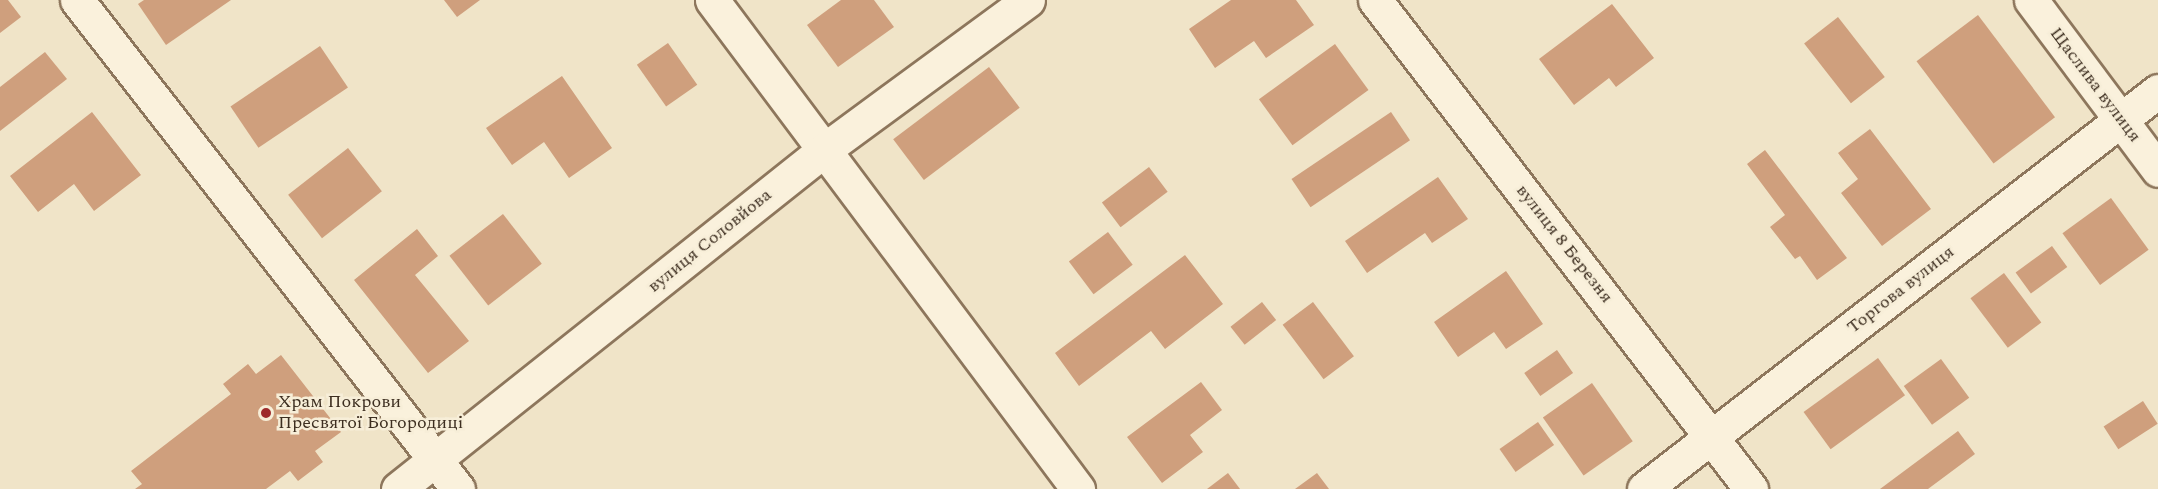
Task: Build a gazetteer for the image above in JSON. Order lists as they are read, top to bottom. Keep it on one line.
{"streets":{"street":["Щаслива вулиця","вулиця Соловйова","вулиця 8 Березня","Торгова вулиця"]},"crossings":[["Щаслива вулиця","Торгова вулиця"],["вулиця 8 Березня","Торгова вулиця"]],"places":["Храм Покрови Пресвятої Богородиці"]}
